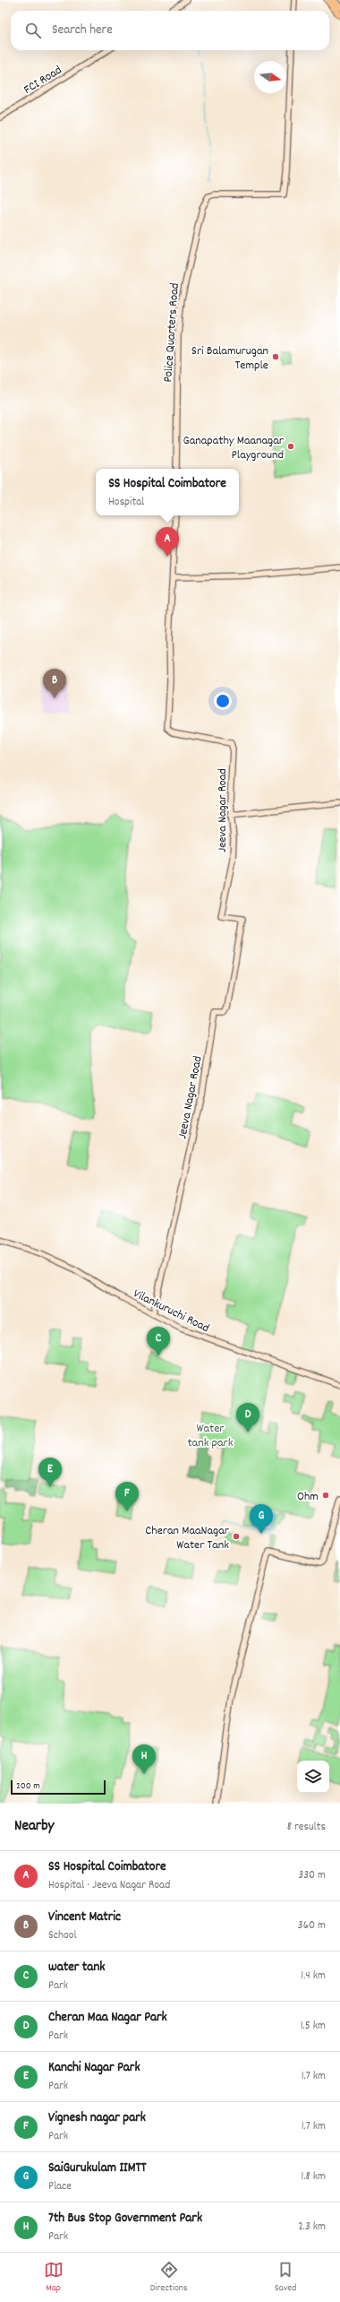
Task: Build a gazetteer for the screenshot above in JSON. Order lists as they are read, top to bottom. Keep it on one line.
{"streets":{"street":["FCI Road","Police Quarters Road","Jeeva Nagar Road","Vilankuruchi Road"]},"crossings":[["Jeeva Nagar Road","Vilankuruchi Road"]],"parks":["Water tank park"],"places":["Sri Balamurugan Temple","Ganapathy Maanagar Playground","Ohm","Cheran MaaNagar Water Tank"],"scale_bar":"200 m","north":"right","page":{"search":"Search here","popup":["SS Hospital Coimbatore","Hospital"],"pins":["A","B","C","D","E","F","G","H"],"scale":"200 m","heading":["Nearby","8 results"],"list":[{"mark":"A","name":"SS Hospital Coimbatore","note":"Hospital · Jeeva Nagar Road","value":"330 m"},{"mark":"B","name":"Vincent Matric","note":"School","value":"360 m"},{"mark":"C","name":"water tank","note":"Park","value":"1.4 km"},{"mark":"D","name":"Cheran Maa Nagar Park","note":"Park","value":"1.5 km"},{"mark":"E","name":"Kanchi Nagar Park","note":"Park","value":"1.7 km"},{"mark":"F","name":"Vignesh nagar park","note":"Park","value":"1.7 km"},{"mark":"G","name":"SaiGurukulam IIMTT","note":"Place","value":"1.8 km"},{"mark":"H","name":"7th Bus Stop Government Park","note":"Park","value":"2.3 km"}],"nav":["Map","Directions","Saved"]}}
